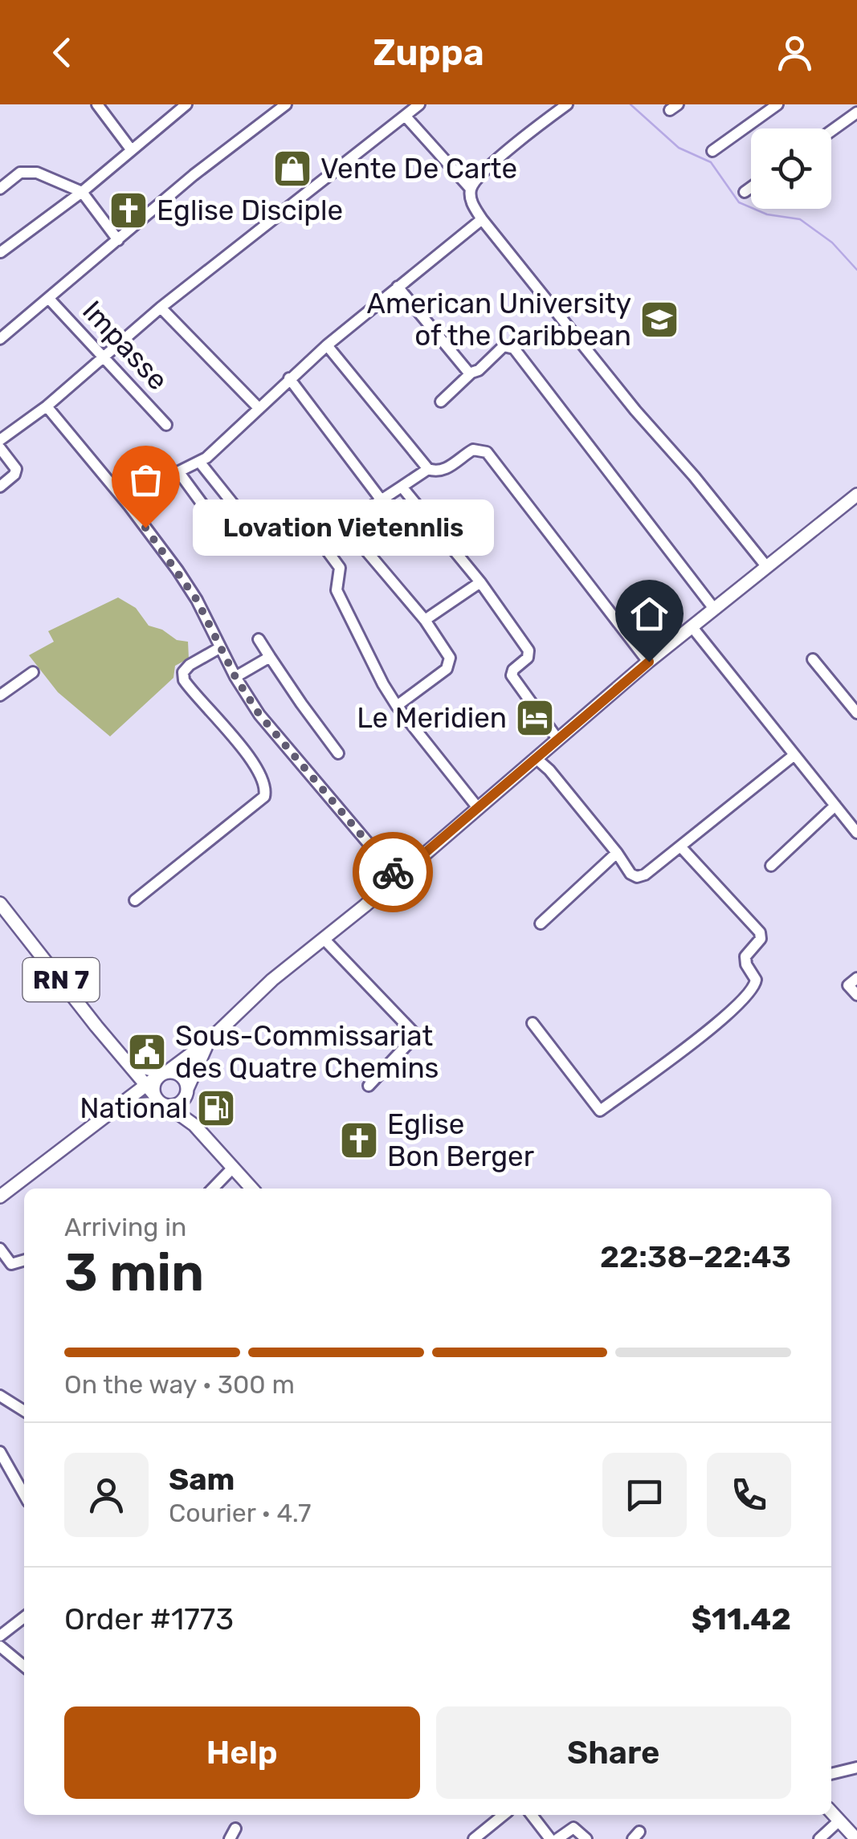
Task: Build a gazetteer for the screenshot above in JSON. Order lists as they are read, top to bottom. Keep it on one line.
{"streets":{"main road":["RN 7"],"street":["Impasse"]},"places":{"shop":["Vente De Carte"],"church":["Eglise Disciple","Eglise Bon Berger"],"school or university":["American University of the Caribbean"],"other":["Lovation Vietennlis"],"hotel":["Le Meridien"],"public building":["Sous-Commissariat des Quatre Chemins"],"fuel station":["National"]},"page":{"header":"Zuppa","bubble":"Lovation Vietennlis","heading":["3 min","Arriving in","22:38–22:43"],"panel":["Sam","Courier · 4.7","Order #1773","$11.42"],"bar":"On the way · 300 m","buttons":["Help","Share"]}}
